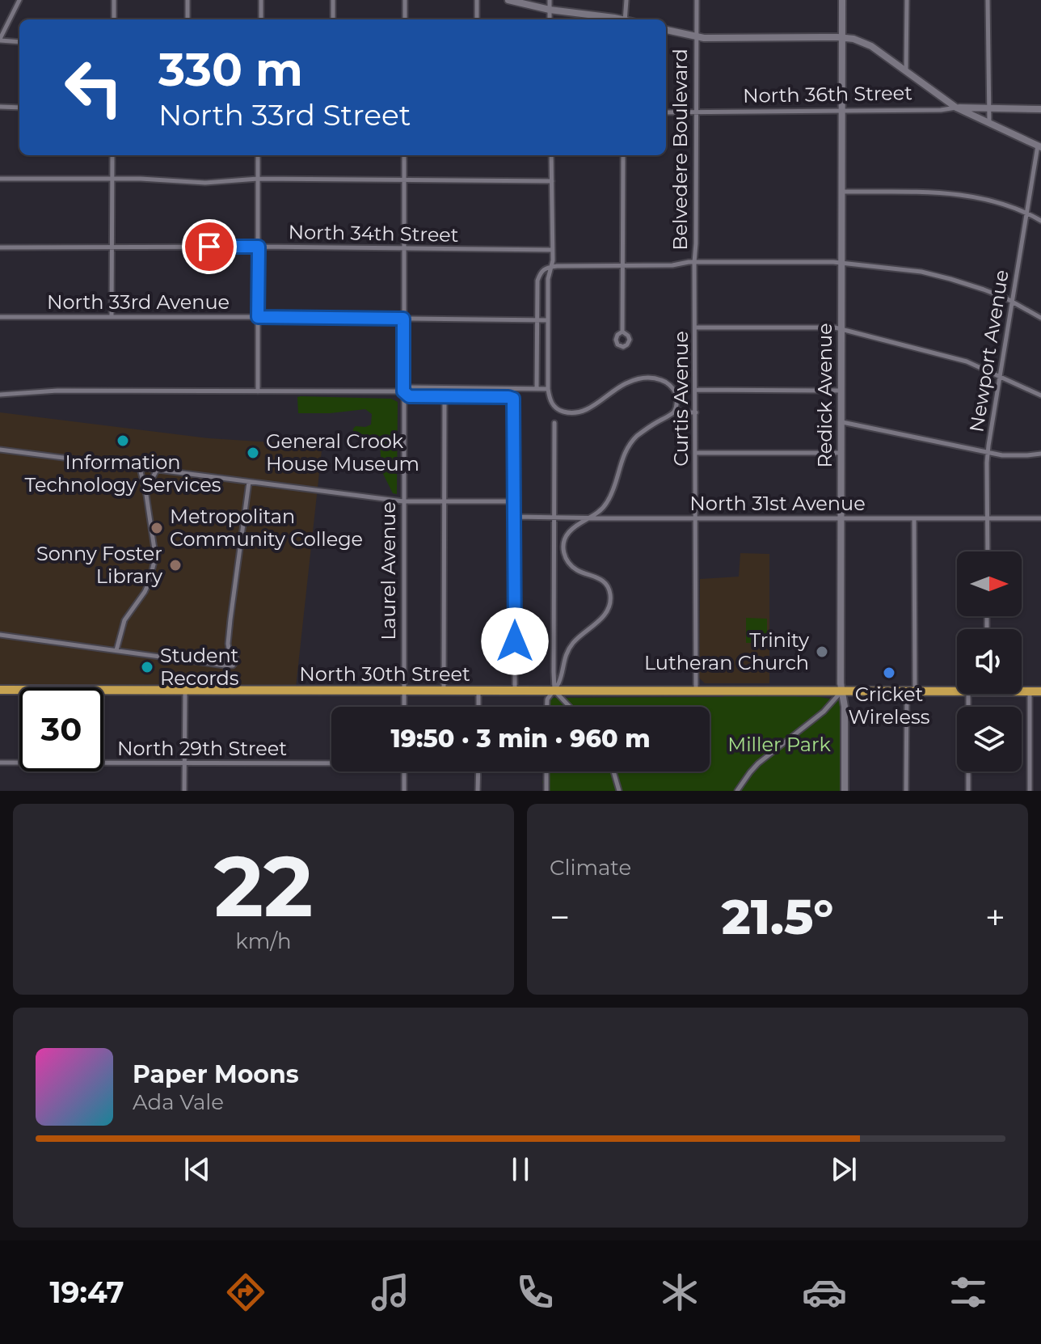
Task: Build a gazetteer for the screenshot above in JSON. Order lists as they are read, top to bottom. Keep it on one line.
{"streets":{"highway":["North 30th Street"],"street":["North 36th Street","Belvedere Boulevard","North 34th Street","North 33rd Avenue","Newport Avenue","Redick Avenue","Curtis Avenue","North 31st Avenue","Laurel Avenue","North 29th Street"]},"crossings":[["North 36th Street","Belvedere Boulevard"],["North 36th Street","Newport Avenue"],["North 36th Street","Redick Avenue"],["Belvedere Boulevard","Curtis Avenue"],["North 34th Street","Laurel Avenue"],["North 33rd Avenue","Laurel Avenue"],["Newport Avenue","North 31st Avenue"],["Redick Avenue","North 31st Avenue"],["Redick Avenue","North 30th Street"],["Curtis Avenue","North 31st Avenue"],["Curtis Avenue","North 30th Street"],["Laurel Avenue","North 30th Street"]],"parks":["Miller Park"],"places":["Information Technology Services","General Crook House Museum","Metropolitan Community College","Sonny Foster Library","Trinity Lutheran Church","Student Records","Cricket Wireless"],"north":"right","page":{"turn":["330 m","North 33rd Street"],"limit":"30","trip":"19:50 · 3 min · 960 m","tile":[["22","km/h"],"Climate"],"heat":["−","21.5°","+"],"song":["Paper Moons","Ada Vale"],"tabs":"19:47"}}
